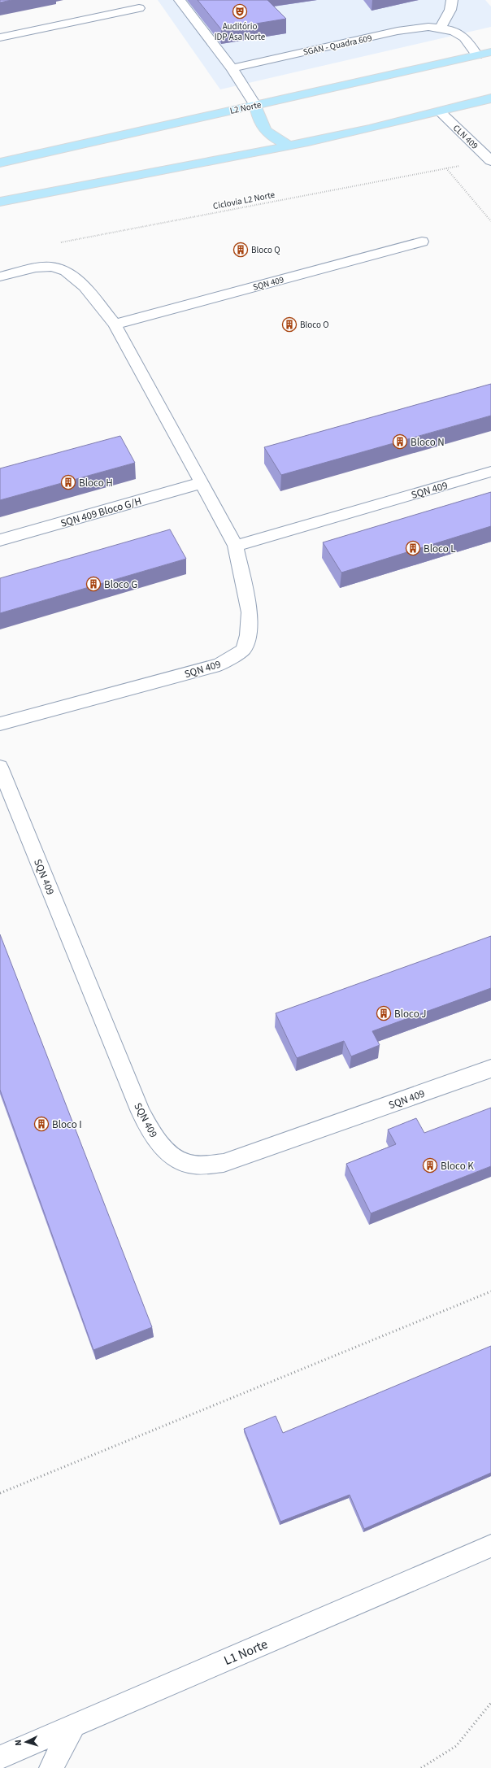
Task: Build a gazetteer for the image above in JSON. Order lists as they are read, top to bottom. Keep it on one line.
{"streets":{"main road":["L2 Norte"],"street":["SGAN - Quadra 609","CLN 409","SQN 409","SQN 409 Bloco G/H","L1 Norte"],"path":["Ciclovia L2 Norte"]},"crossings":[["SGAN - Quadra 609","L2 Norte"],["CLN 409","Ciclovia L2 Norte"],["SQN 409","SQN 409 Bloco G/H"]],"places":{"theatre":["Auditório IDP Asa Norte"],"building":["Bloco Q","Bloco O","Bloco N","Bloco H","Bloco L","Bloco G","Bloco J","Bloco I","Bloco K"]},"north":"left"}
